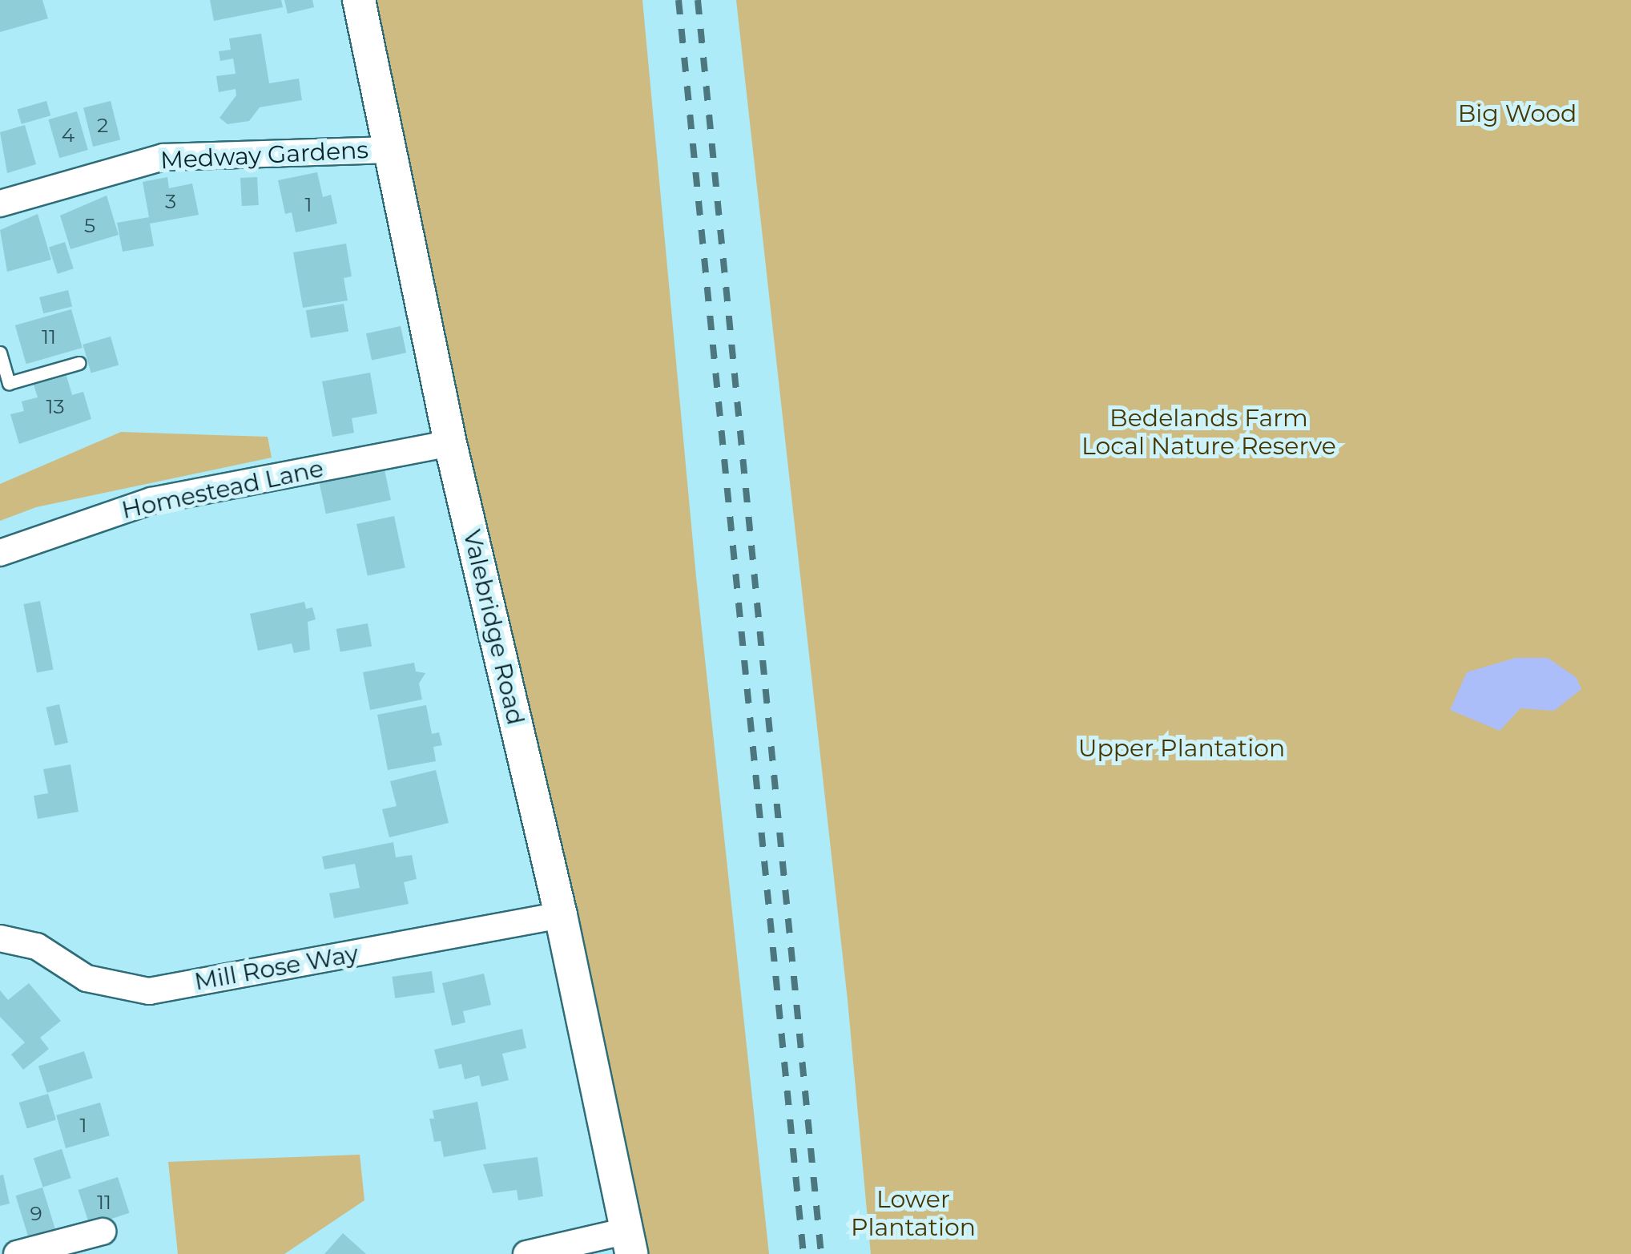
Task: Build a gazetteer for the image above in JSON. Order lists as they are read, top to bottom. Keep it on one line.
{"streets":{"street":["Medway Gardens","Homestead Lane","Valebridge Road","Mill Rose Way"]},"crossings":[["Medway Gardens","Valebridge Road"],["Homestead Lane","Valebridge Road"],["Valebridge Road","Mill Rose Way"]],"parks":["Big Wood","Bedelands Farm Local Nature Reserve","Upper Plantation","Lower Plantation"],"house_numbers":["2","4","3","1","5","11","13","1","11","9"]}
